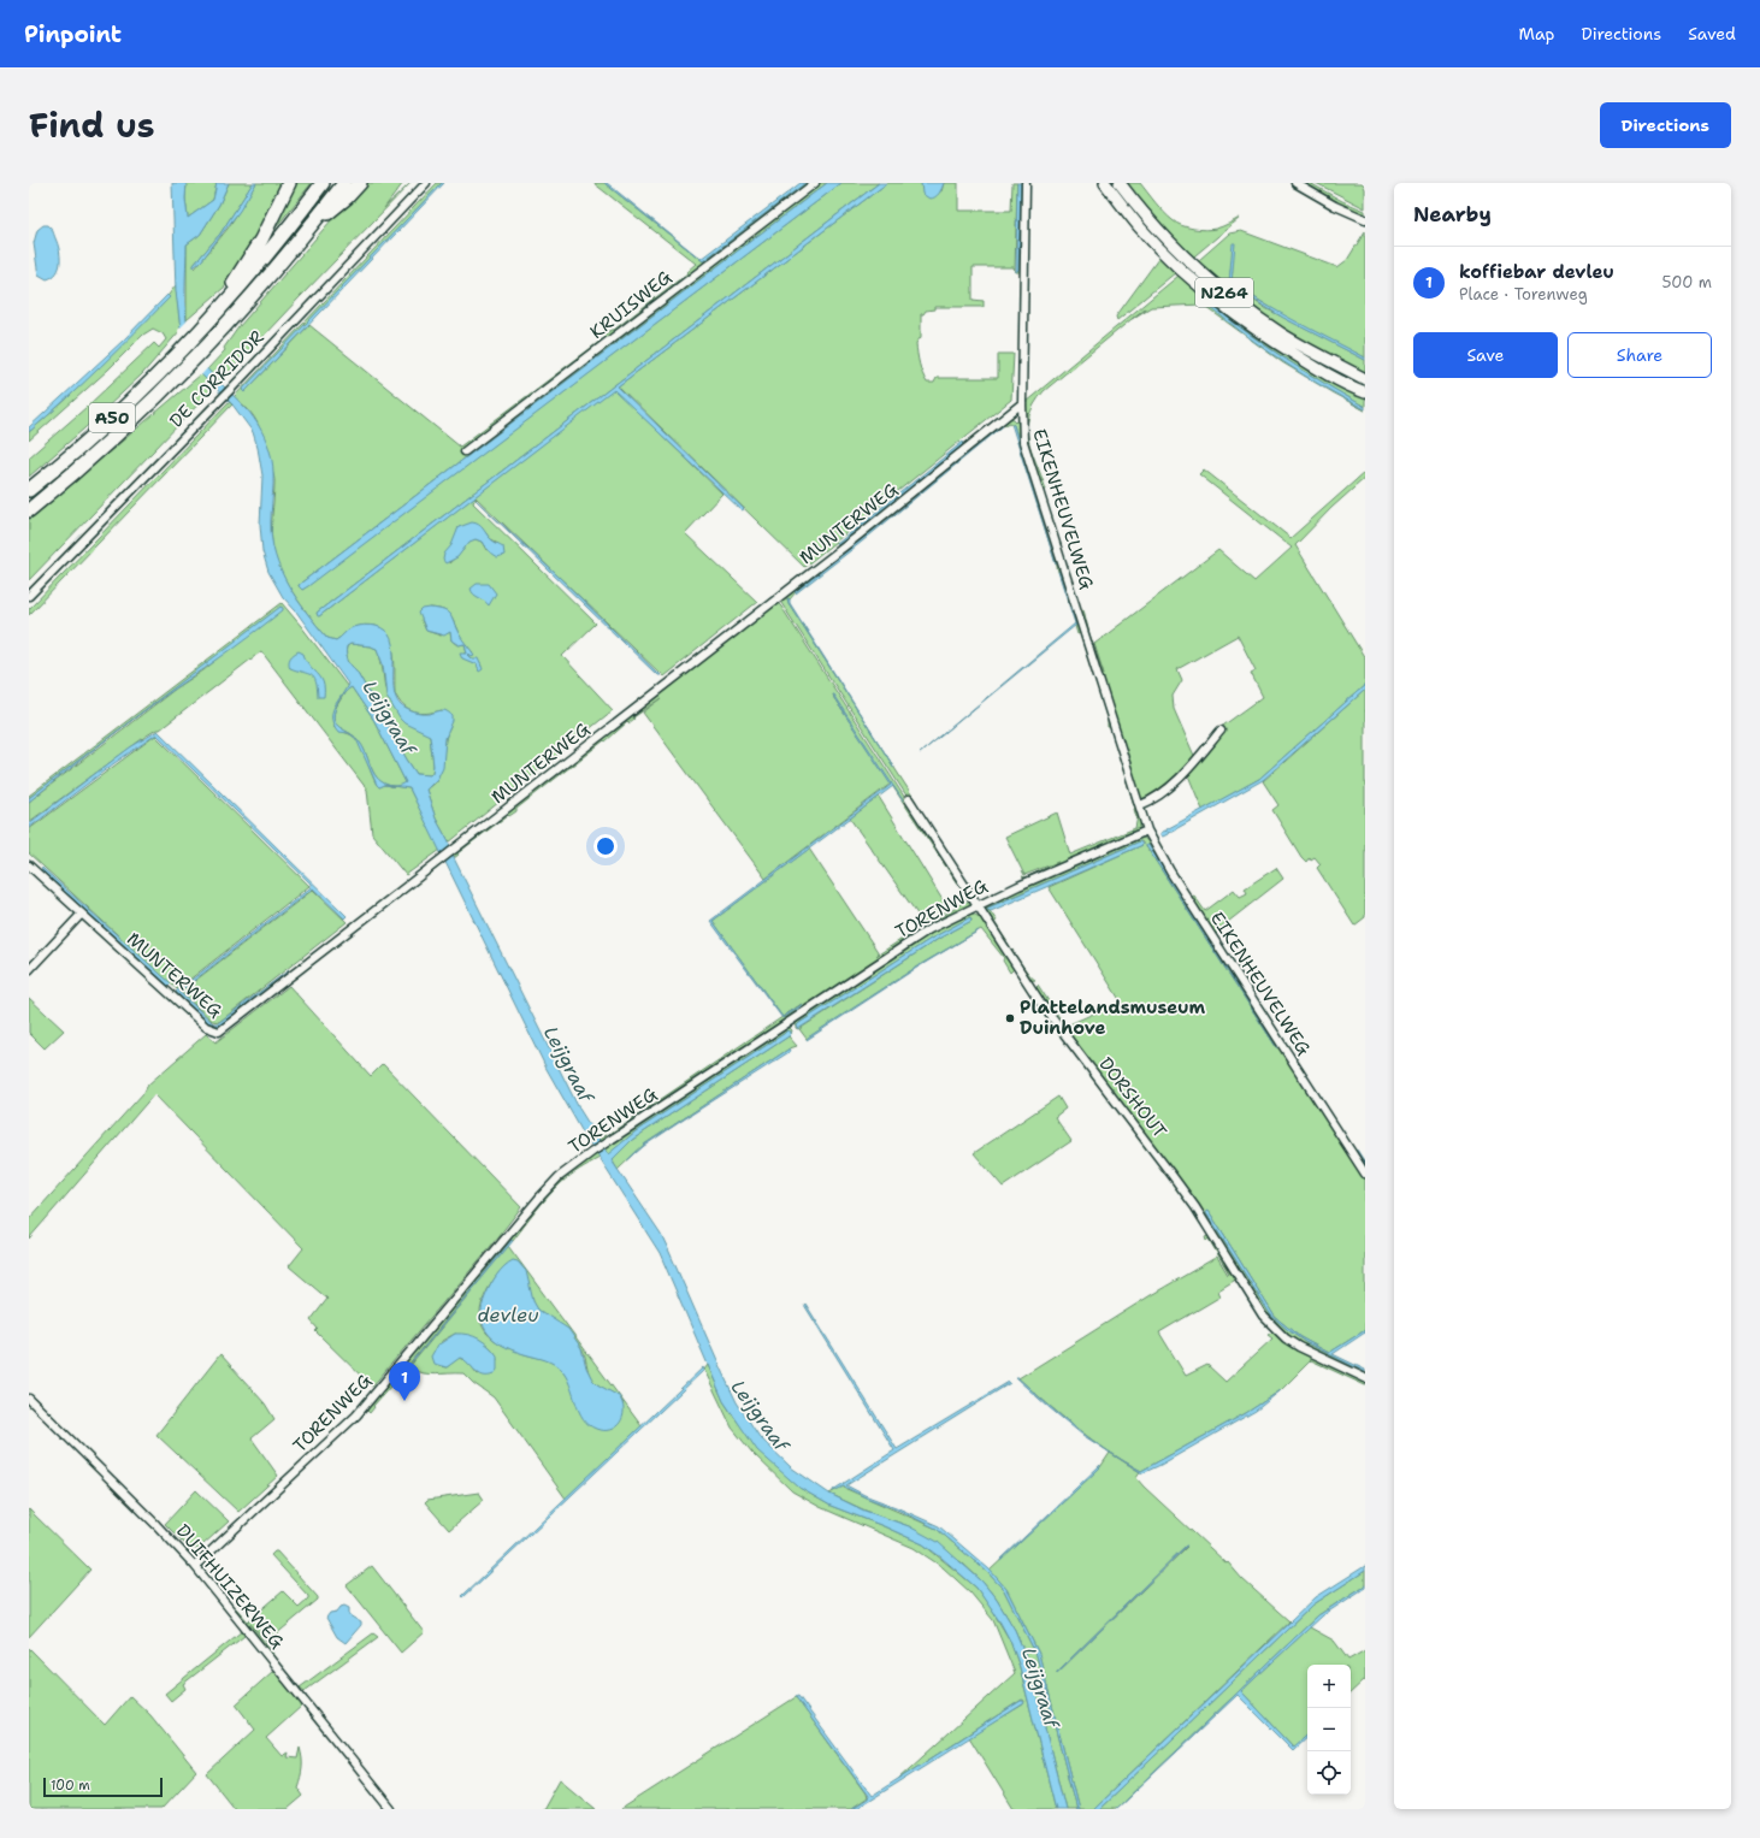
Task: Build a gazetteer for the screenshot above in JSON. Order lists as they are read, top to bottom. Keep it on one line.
{"streets":{"highway":["A50"],"main road":["N264"],"street":["KRUISWEG","DE CORRIDOR","EIKENHEUVELWEG","MUNTERWEG","TORENWEG","DORSHOUT","DUIFHUIZERWEG"]},"crossings":[["EIKENHEUVELWEG","MUNTERWEG"],["EIKENHEUVELWEG","TORENWEG"],["TORENWEG","DORSHOUT"],["TORENWEG","DUIFHUIZERWEG"]],"water":["Leijgraaf","devleu"],"places":["Plattelandsmuseum Duinhove"],"scale_bar":"100 m","page":{"header":"Pinpoint","nav":["Map","Directions","Saved"],"title":"Find us","buttons":["Directions",["Save","Share"]],"heading":"Nearby","list":[{"mark":"1","name":"koffiebar devleu","note":"Place · Torenweg","value":"500 m"}],"pins":"1","map_buttons":["+","−"],"scale":"100 m"}}
